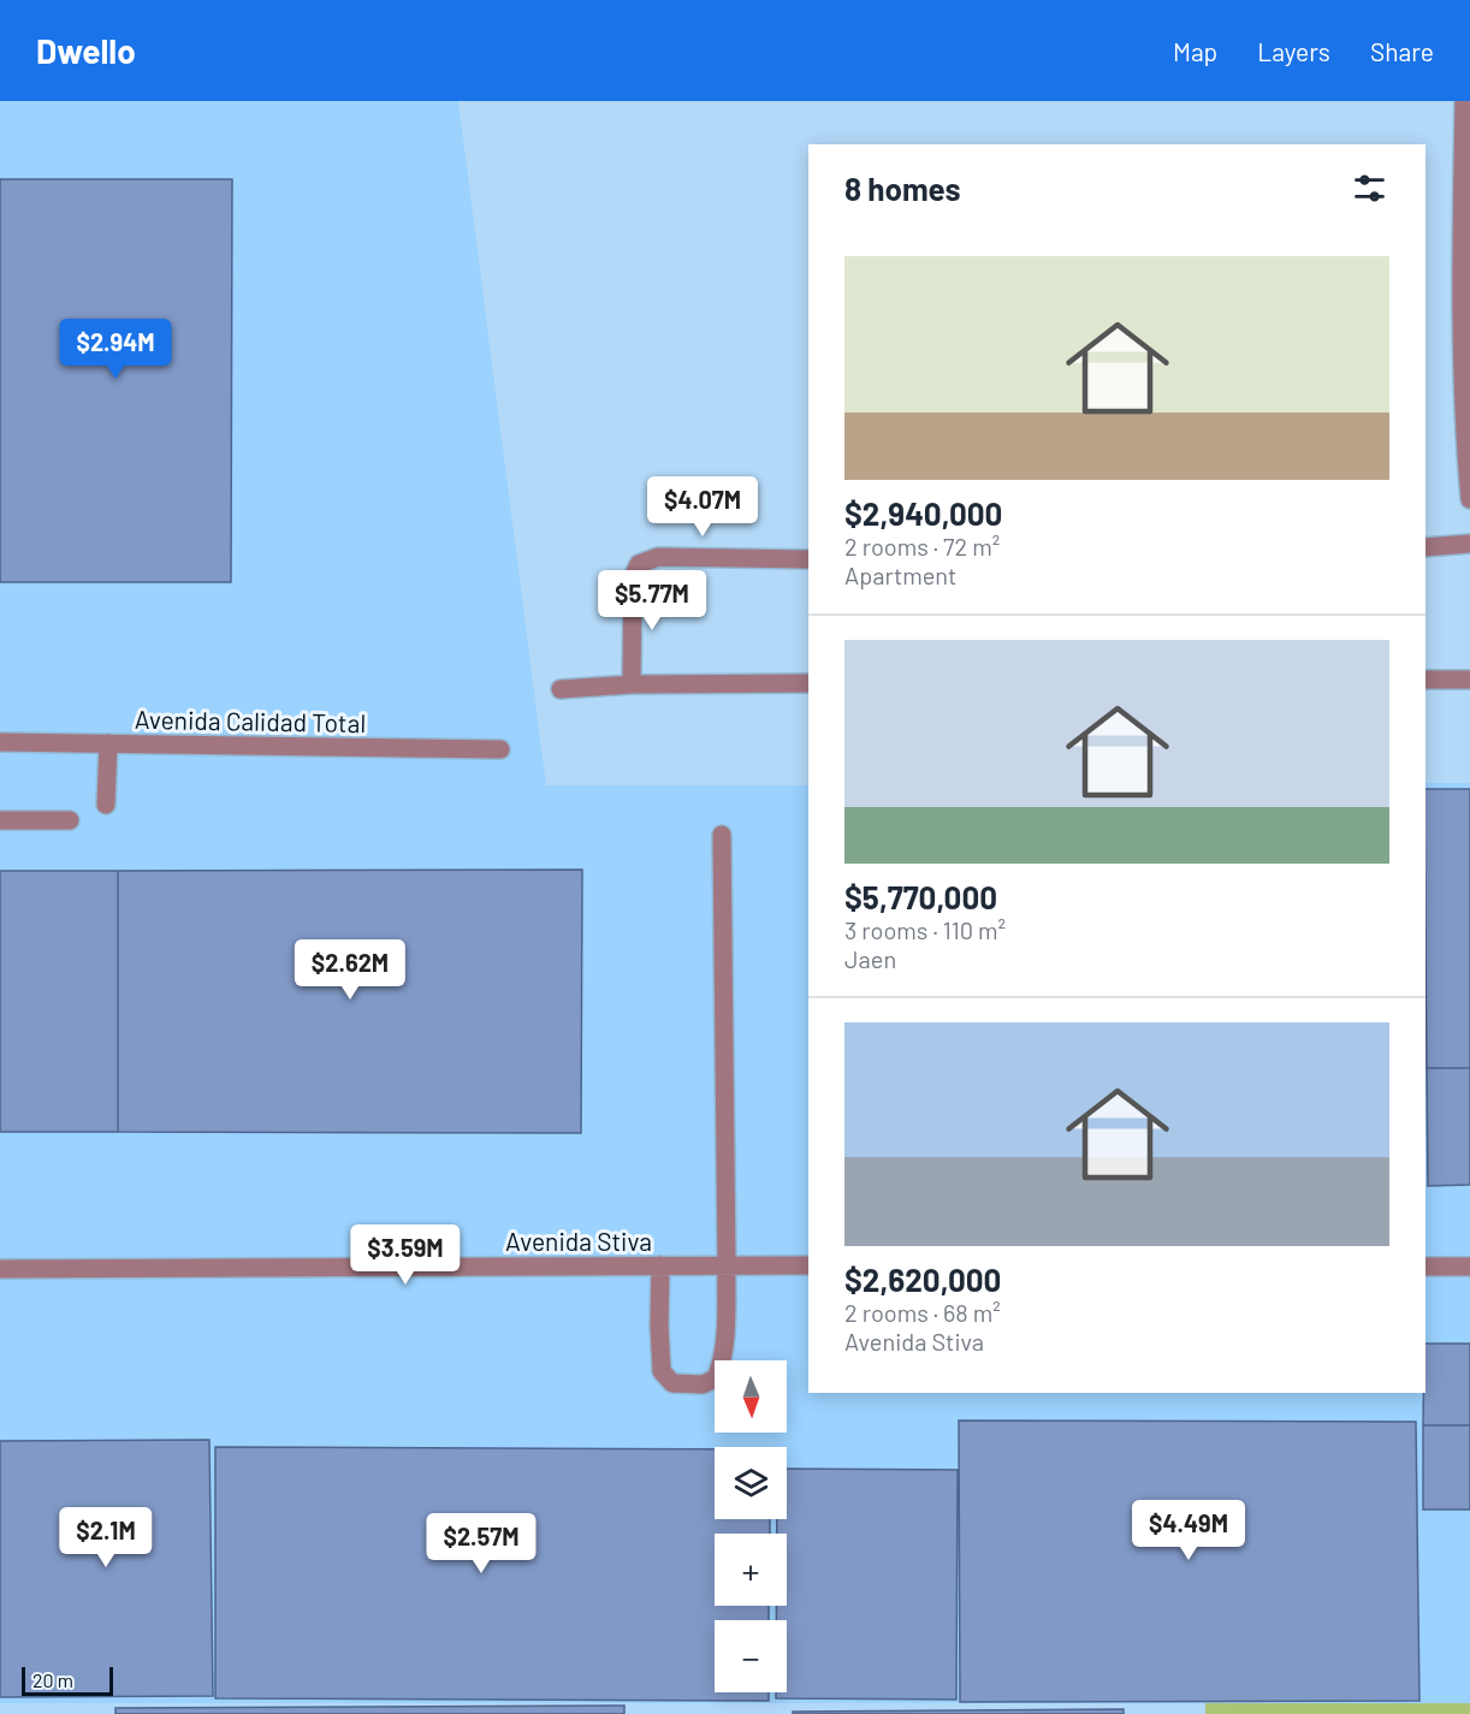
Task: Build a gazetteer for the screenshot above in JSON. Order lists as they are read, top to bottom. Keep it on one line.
{"streets":{"street":["Avenida Calidad Total","Avenida Stiva"]},"scale_bar":"20 m","north":"bottom","page":{"header":"Dwello","nav":["Map","Layers","Share"],"heading":"8 homes","list":[{"name":"$2,940,000","note":"2 rooms · 72 m² · Apartment"},{"name":"$5,770,000","note":"3 rooms · 110 m² · Jaen"},{"name":"$2,620,000","note":"2 rooms · 68 m² · Avenida Stiva"}],"price":["$2.94M","$4.07M","$5.77M","$2.62M","$3.59M","$4.49M","$2.1M","$2.57M"],"map_buttons":["+","−"],"scale":"20 m"}}
